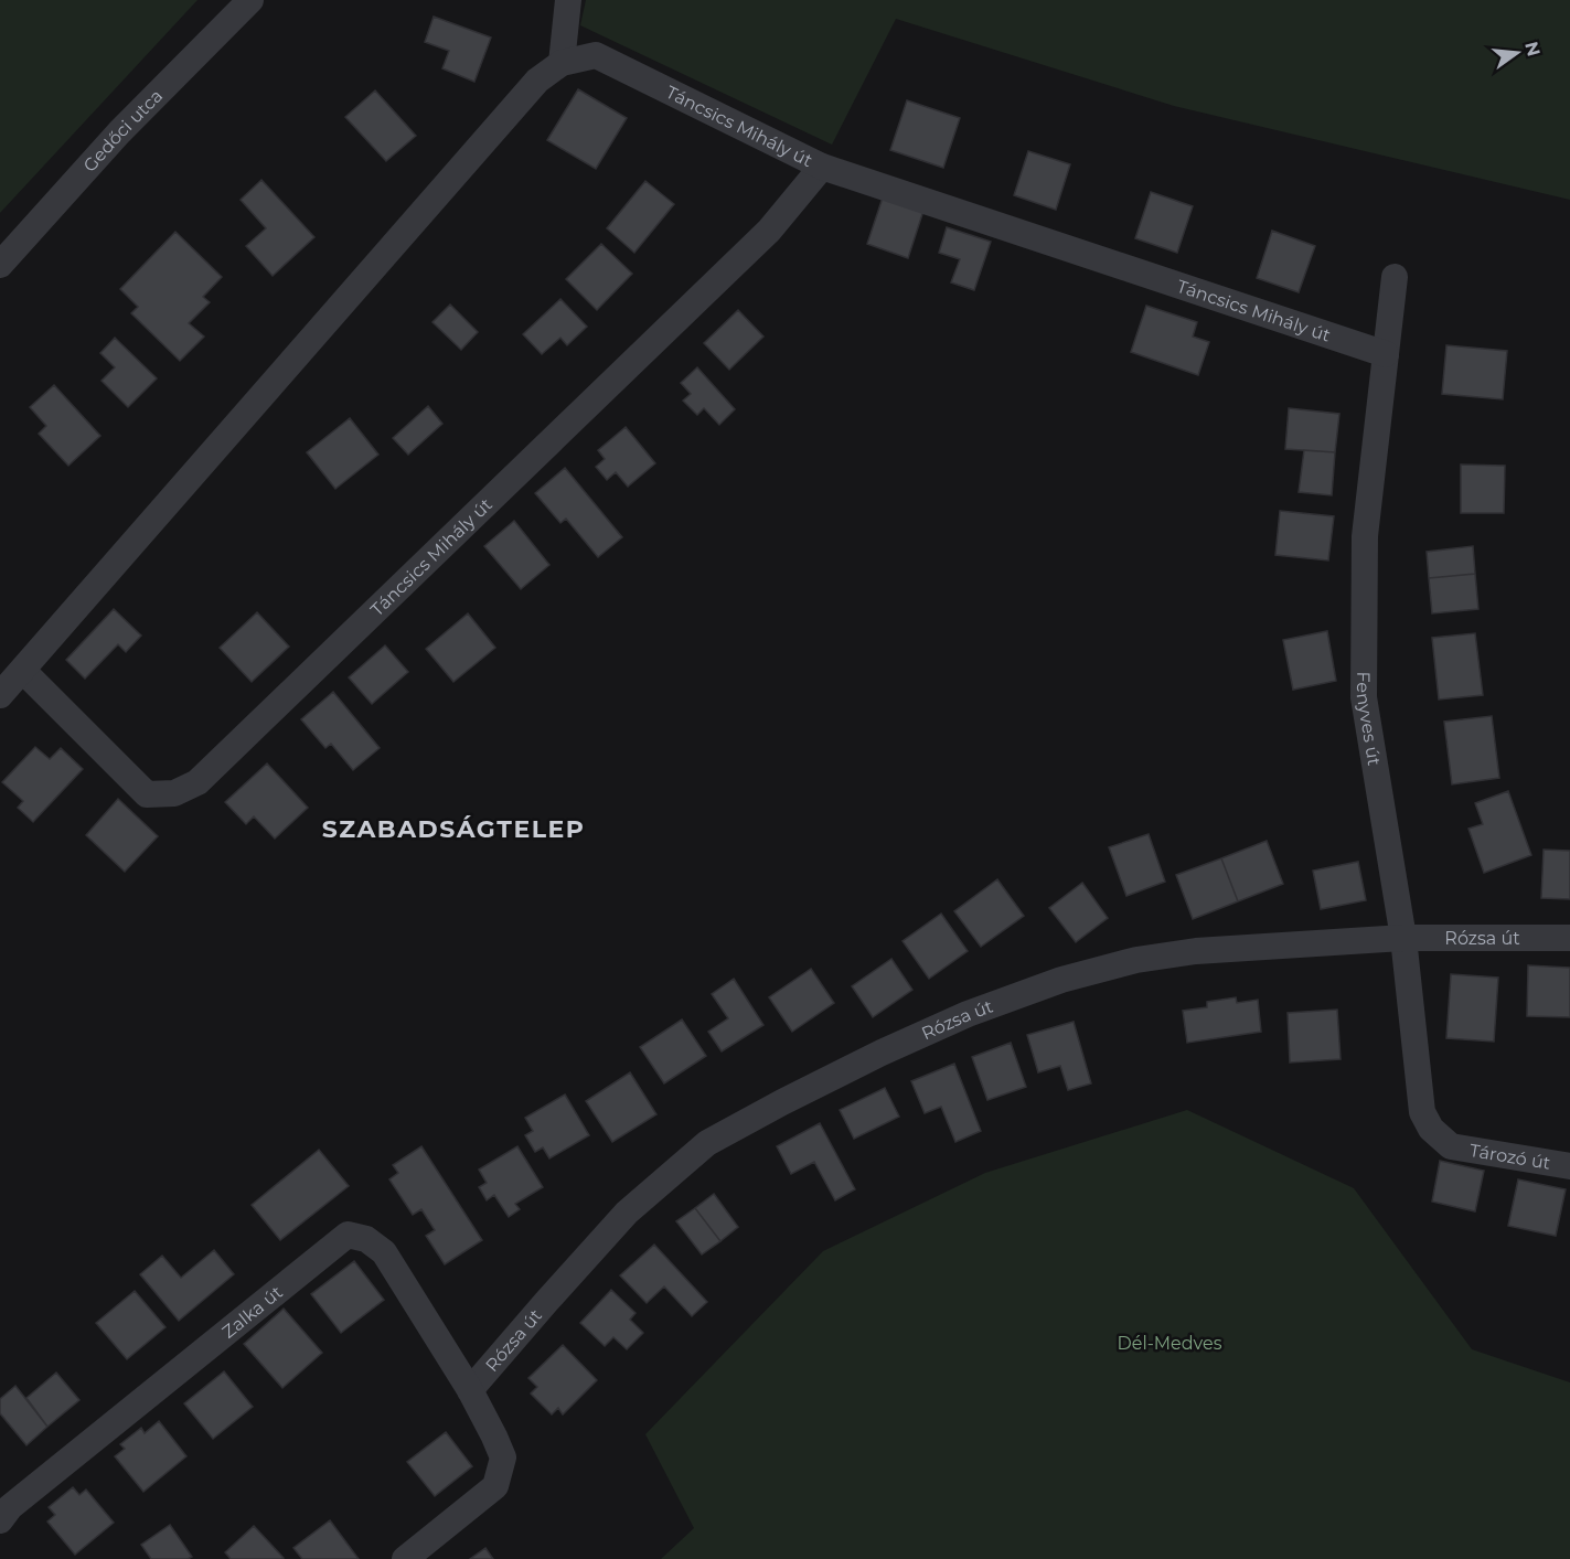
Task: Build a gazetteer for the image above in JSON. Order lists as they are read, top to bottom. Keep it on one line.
{"streets":{"street":["Táncsics Mihály út","Gedőci utca","Fenyves út","Rózsa út","Tározó út","Zalka út"]},"crossings":[["Táncsics Mihály út","Fenyves út"],["Fenyves út","Rózsa út"],["Fenyves út","Tározó út"],["Rózsa út","Zalka út"]],"districts":["SZABADSÁGTELEP"],"parks":["Dél-Medves"],"north":"right"}
